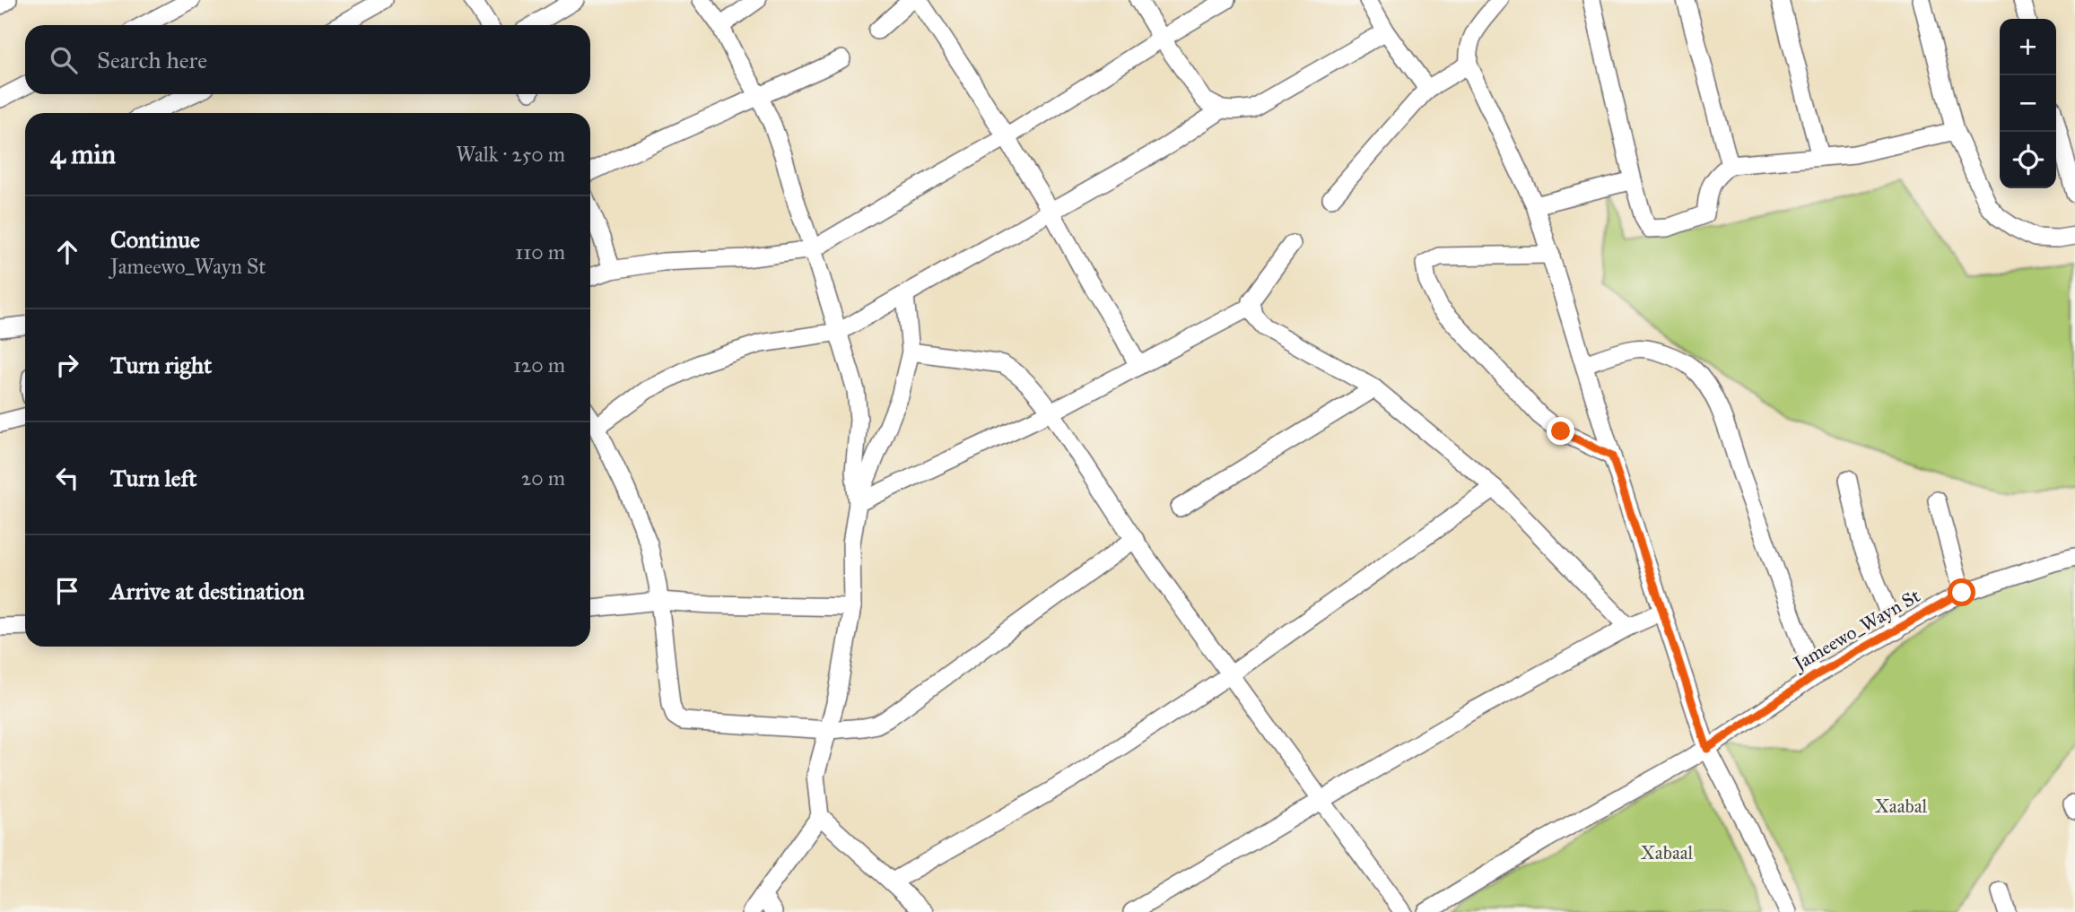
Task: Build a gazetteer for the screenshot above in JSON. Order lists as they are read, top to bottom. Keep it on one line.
{"streets":{"street":["Jameewo_Wayn St"]},"parks":["Xaabal","Xabaal"],"page":{"map_buttons":["+","−"],"search":"Search here","heading":["4 min","Walk · 250 m"],"list":[["Continue","Jameewo_Wayn St","110 m"],["Turn right","120 m"],["Turn left","20 m"],"Arrive at destination"]}}
